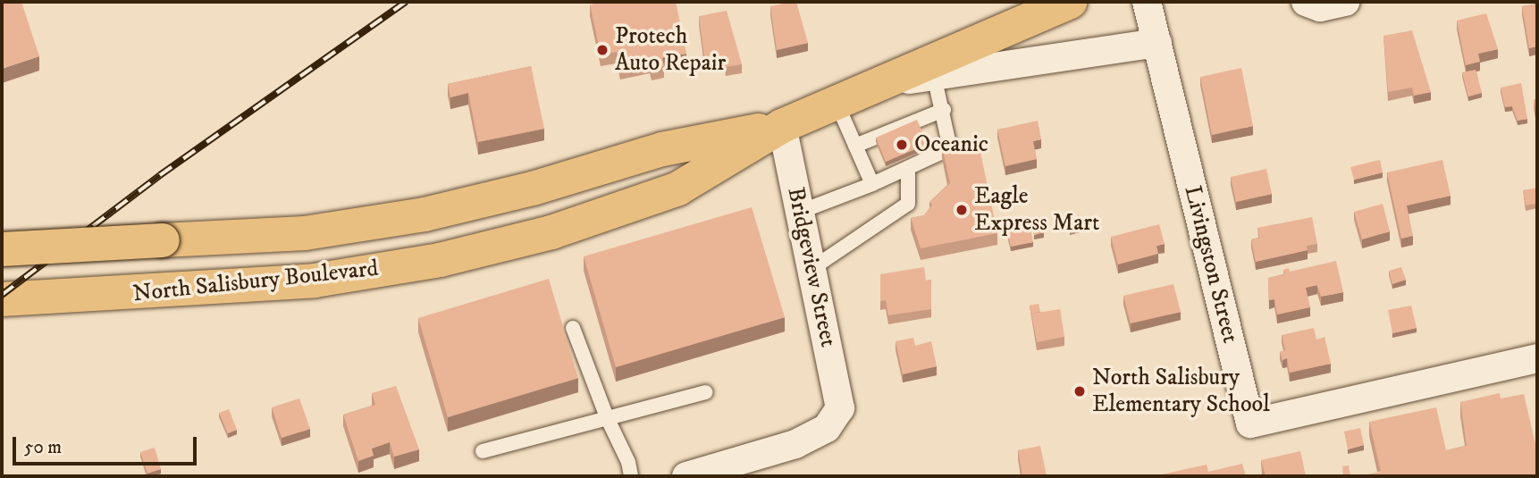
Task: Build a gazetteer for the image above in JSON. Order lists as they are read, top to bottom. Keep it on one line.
{"streets":{"main road":["North Salisbury Boulevard"],"street":["Livingston Street","Bridgeview Street"]},"crossings":[["Bridgeview Street","North Salisbury Boulevard"]],"places":["Protech Auto Repair","Oceanic","Eagle Express Mart","North Salisbury Elementary School"],"scale_bar":"50 m"}
